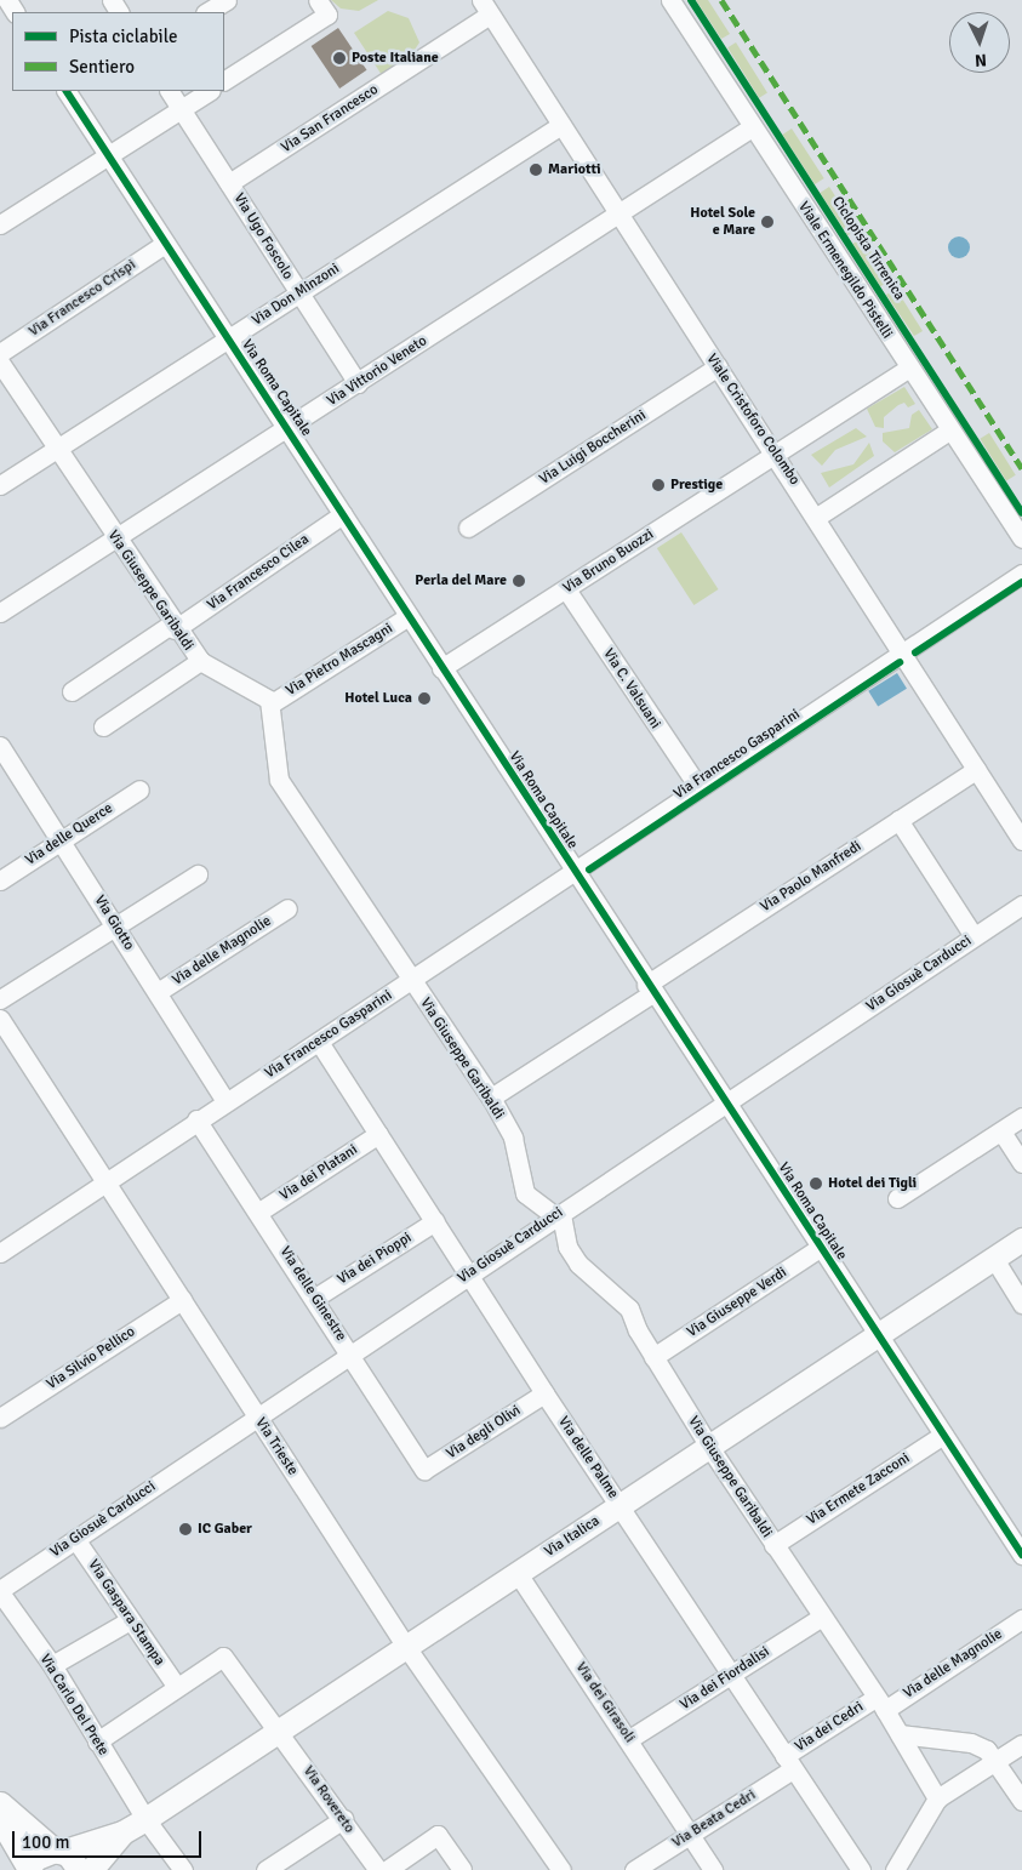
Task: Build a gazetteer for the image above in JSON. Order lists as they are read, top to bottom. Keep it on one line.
{"streets":{"main road":["Via Italica"],"street":["Via San Francesco","Via Ugo Foscolo","Viale Ermenegildo Pistelli","Via Don Minzoni","Via Francesco Crispi","Via Vittorio Veneto","Via Roma Capitale","Viale Cristoforo Colombo","Via Luigi Boccherini","Via Bruno Buozzi","Via Francesco Cilea","Via Giuseppe Garibaldi","Via Pietro Mascagni","Via C. Valsuani","Via Francesco Gasparini","Via delle Querce","Via Paolo Manfredi","Via Giotto","Via delle Magnolie","Via Giosuè Carducci","Via dei Platani","Via dei Pioppi","Via delle Ginestre","Via Giuseppe Verdi","Via Silvio Pellico","Via degli Olivi","Via Trieste","Via delle Palme","Via Ermete Zacconi","Via Gaspara Stampa","Via dei Fiordalisi","Via dei Girasoli","Via Carlo Del Prete","Via dei Cedri","Via Rovereto","Via Beata Cedri"],"cycle path":["Ciclopista Tirrenica"]},"crossings":[["Via San Francesco","Via Ugo Foscolo"],["Via San Francesco","Viale Cristoforo Colombo"],["Via Ugo Foscolo","Via Don Minzoni"],["Via Ugo Foscolo","Via Vittorio Veneto"],["Viale Ermenegildo Pistelli","Via Vittorio Veneto"],["Viale Ermenegildo Pistelli","Via Bruno Buozzi"],["Via Don Minzoni","Via Roma Capitale"],["Via Don Minzoni","Viale Cristoforo Colombo"],["Via Don Minzoni","Via Giuseppe Garibaldi"],["Via Francesco Crispi","Via Roma Capitale"],["Via Vittorio Veneto","Via Roma Capitale"],["Via Vittorio Veneto","Viale Cristoforo Colombo"],["Via Vittorio Veneto","Via Giuseppe Garibaldi"],["Via Roma Capitale","Via Bruno Buozzi"],["Via Roma Capitale","Via Francesco Cilea"],["Via Roma Capitale","Via Pietro Mascagni"],["Via Roma Capitale","Via Francesco Gasparini"],["Via Roma Capitale","Via Paolo Manfredi"],["Via Roma Capitale","Via Giosuè Carducci"],["Via Roma Capitale","Via Giuseppe Verdi"],["Via Roma Capitale","Via Ermete Zacconi"],["Via Roma Capitale","Via Italica"],["Viale Cristoforo Colombo","Via Luigi Boccherini"],["Viale Cristoforo Colombo","Via Bruno Buozzi"],["Viale Cristoforo Colombo","Via Francesco Gasparini"],["Viale Cristoforo Colombo","Via Paolo Manfredi"],["Via Bruno Buozzi","Via C. Valsuani"],["Via Francesco Cilea","Via Giuseppe Garibaldi"],["Via Giuseppe Garibaldi","Via Pietro Mascagni"],["Via Giuseppe Garibaldi","Via Francesco Gasparini"],["Via Giuseppe Garibaldi","Via Paolo Manfredi"],["Via Giuseppe Garibaldi","Via delle Magnolie"],["Via Giuseppe Garibaldi","Via Giosuè Carducci"],["Via Giuseppe Garibaldi","Via Giuseppe Verdi"],["Via Giuseppe Garibaldi","Via Ermete Zacconi"],["Via Giuseppe Garibaldi","Via Italica"],["Via Giuseppe Garibaldi","Via dei Fiordalisi"],["Via Giuseppe Garibaldi","Via dei Cedri"],["Via C. Valsuani","Via Francesco Gasparini"],["Via Francesco Gasparini","Via Giotto"],["Via Francesco Gasparini","Via delle Ginestre"],["Via Francesco Gasparini","Via Trieste"],["Via Francesco Gasparini","Via delle Palme"],["Via delle Querce","Via Giotto"],["Via Giotto","Via delle Magnolie"],["Via delle Magnolie","Via dei Cedri"],["Via Giosuè Carducci","Via delle Ginestre"],["Via Giosuè Carducci","Via Trieste"],["Via Giosuè Carducci","Via delle Palme"],["Via Giosuè Carducci","Via Gaspara Stampa"],["Via Giosuè Carducci","Via Carlo Del Prete"],["Via dei Platani","Via delle Ginestre"],["Via dei Platani","Via delle Palme"],["Via dei Pioppi","Via delle Ginestre"],["Via dei Pioppi","Via delle Palme"],["Via delle Ginestre","Via degli Olivi"],["Via Silvio Pellico","Via Trieste"],["Via degli Olivi","Via delle Palme"],["Via Trieste","Via Italica"],["Via delle Palme","Via Italica"],["Via delle Palme","Via dei Fiordalisi"],["Via delle Palme","Via dei Cedri"],["Via delle Palme","Via Beata Cedri"],["Via Italica","Via dei Girasoli"],["Via Italica","Via Carlo Del Prete"],["Via Italica","Via Rovereto"],["Via Gaspara Stampa","Via Rovereto"],["Via dei Fiordalisi","Via dei Girasoli"],["Via dei Girasoli","Via Beata Cedri"],["Via dei Cedri","Via Beata Cedri"]],"places":["Poste Italiane","Mariotti","Hotel Sole e Mare","Prestige","Perla del Mare","Hotel Luca","Hotel dei Tigli","IC Gaber"],"legend":["Pista ciclabile","Sentiero"],"scale_bar":"100 m","north":"bottom"}
